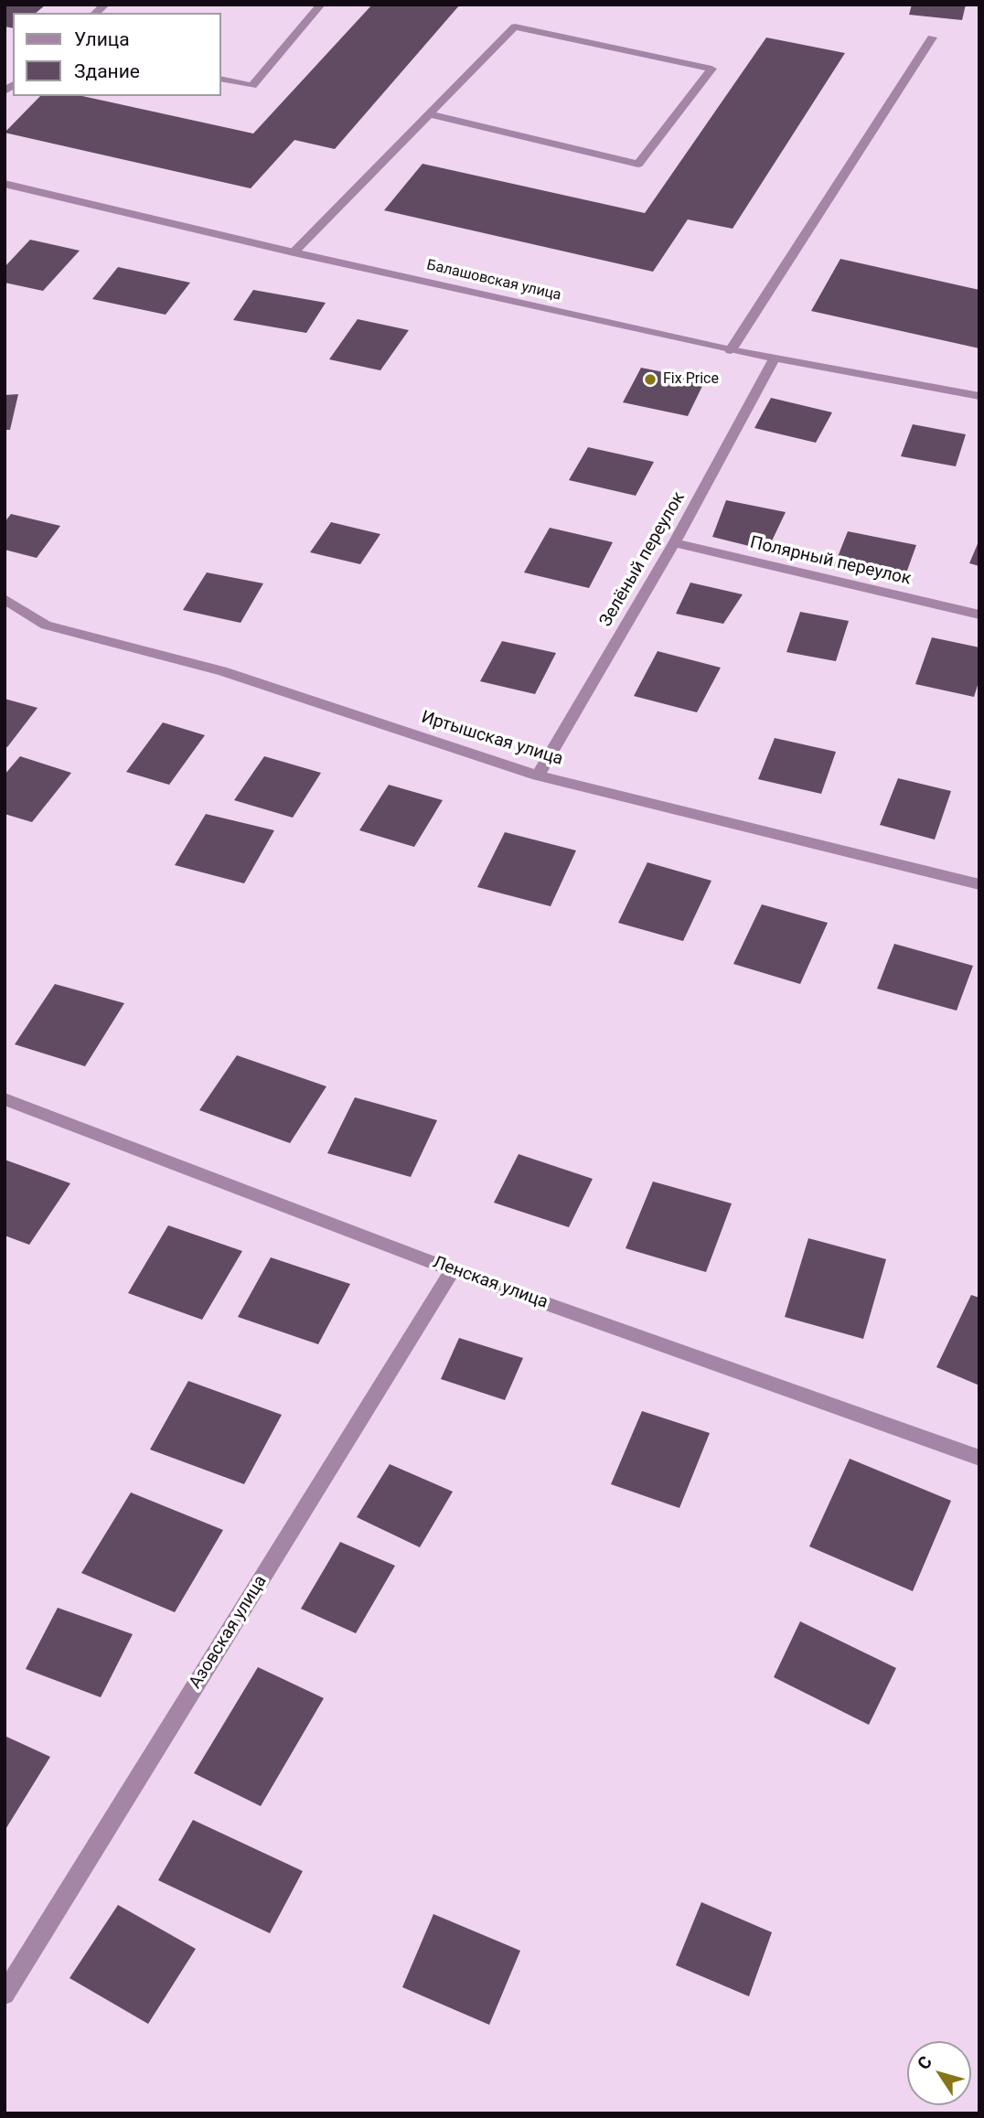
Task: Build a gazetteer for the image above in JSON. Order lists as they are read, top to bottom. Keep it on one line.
{"streets":{"street":["Балашовская улица","Зелёный переулок","Полярный переулок","Иртышская улица","Ленская улица","Азовская улица"]},"crossings":[["Балашовская улица","Зелёный переулок"],["Зелёный переулок","Полярный переулок"],["Зелёный переулок","Иртышская улица"],["Ленская улица","Азовская улица"]],"places":["Fix Price"],"legend":["Улица","Здание"],"north":"top left"}
